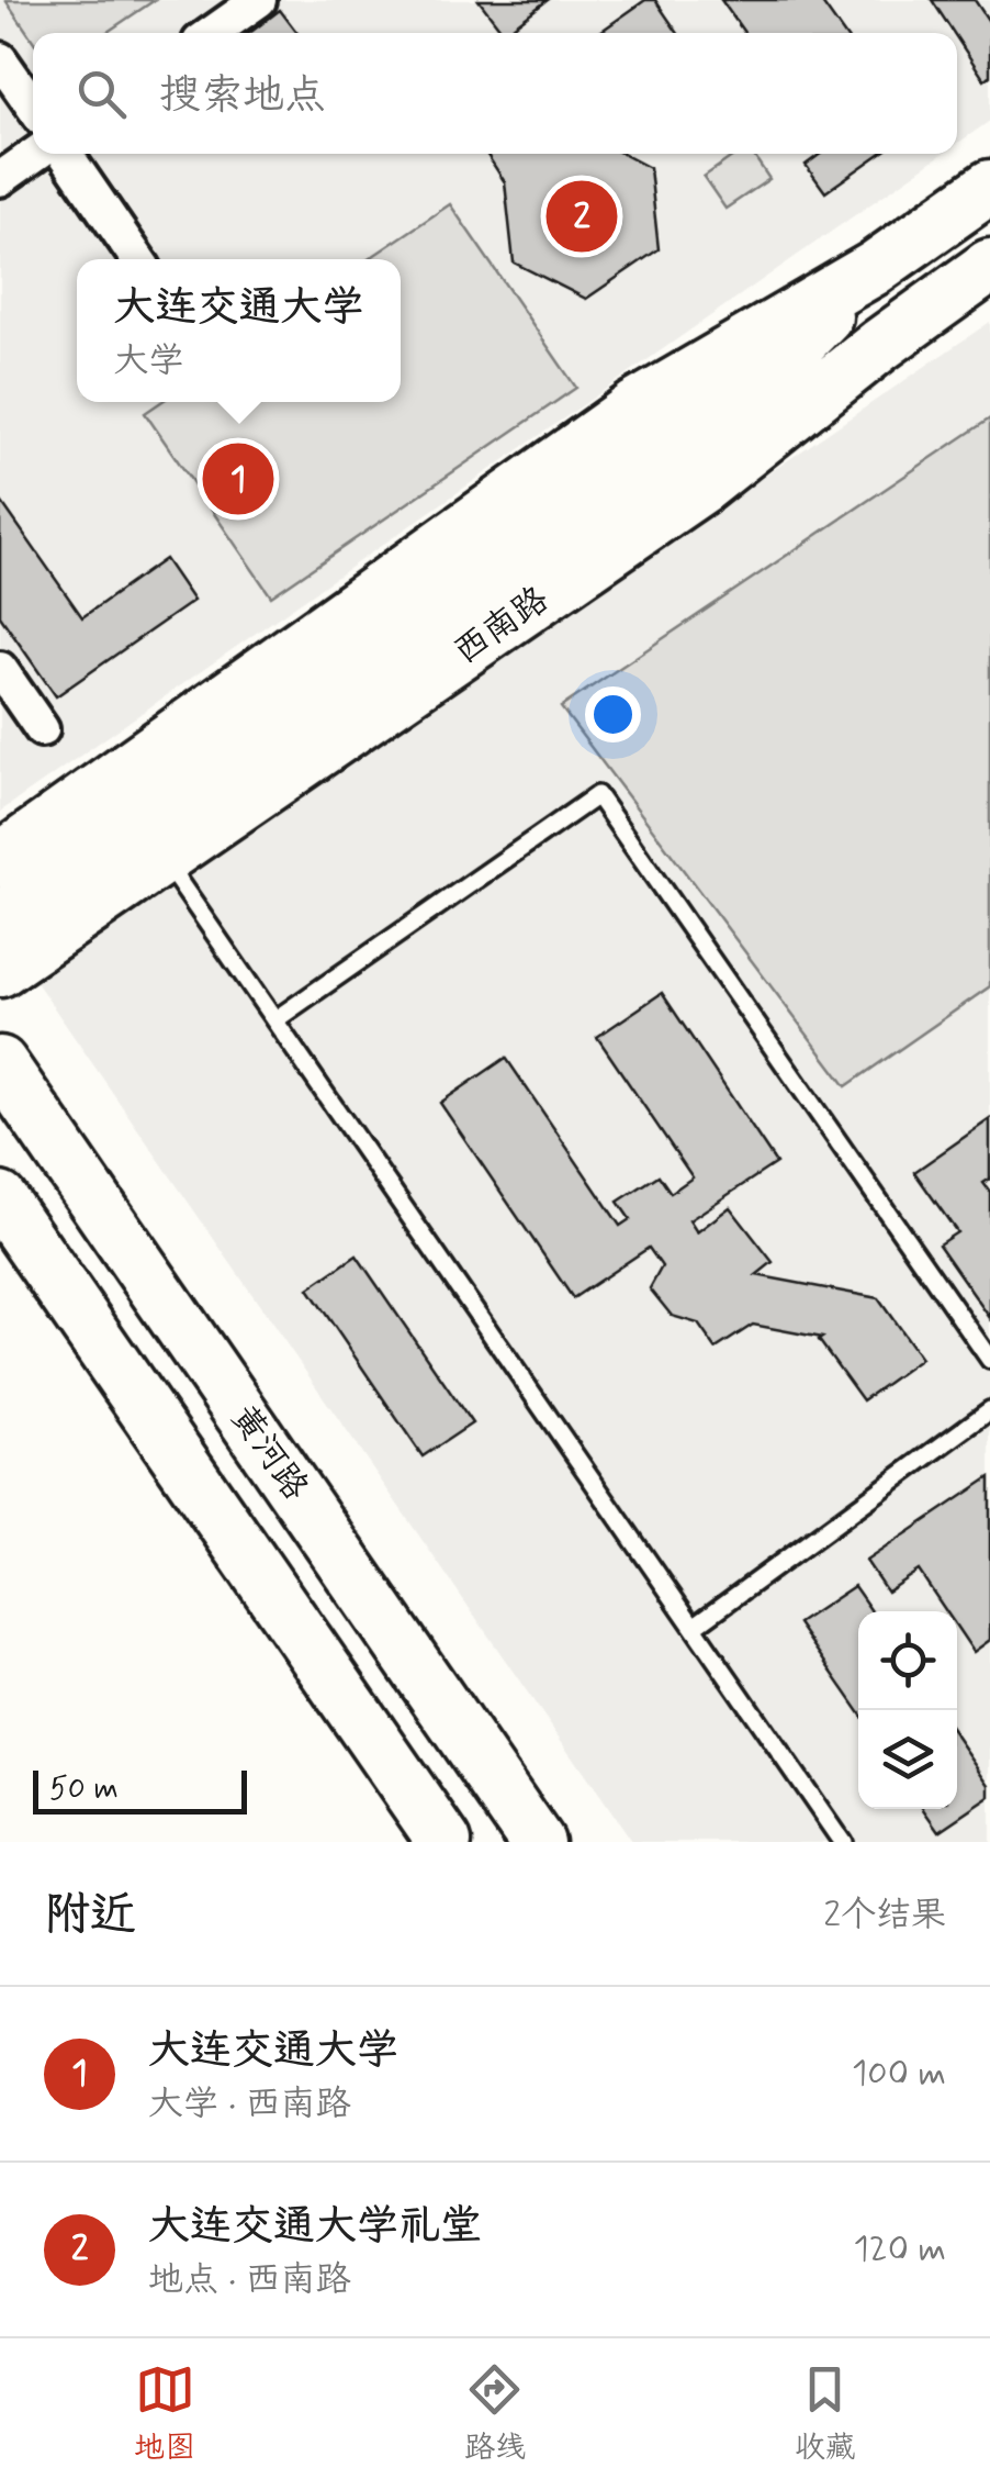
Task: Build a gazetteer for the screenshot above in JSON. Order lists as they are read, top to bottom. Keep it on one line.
{"streets":{"main road":["西南路","黄河路"]},"scale_bar":"50 m","page":{"search":"搜索地点","pins":["2","1"],"popup":["大连交通大学","大学"],"scale":"50 m","heading":["附近","2个结果"],"list":[{"mark":"1","name":"大连交通大学","note":"大学 · 西南路","value":"100 m"},{"mark":"2","name":"大连交通大学礼堂","note":"地点 · 西南路","value":"120 m"}],"nav":["地图","路线","收藏"]}}
